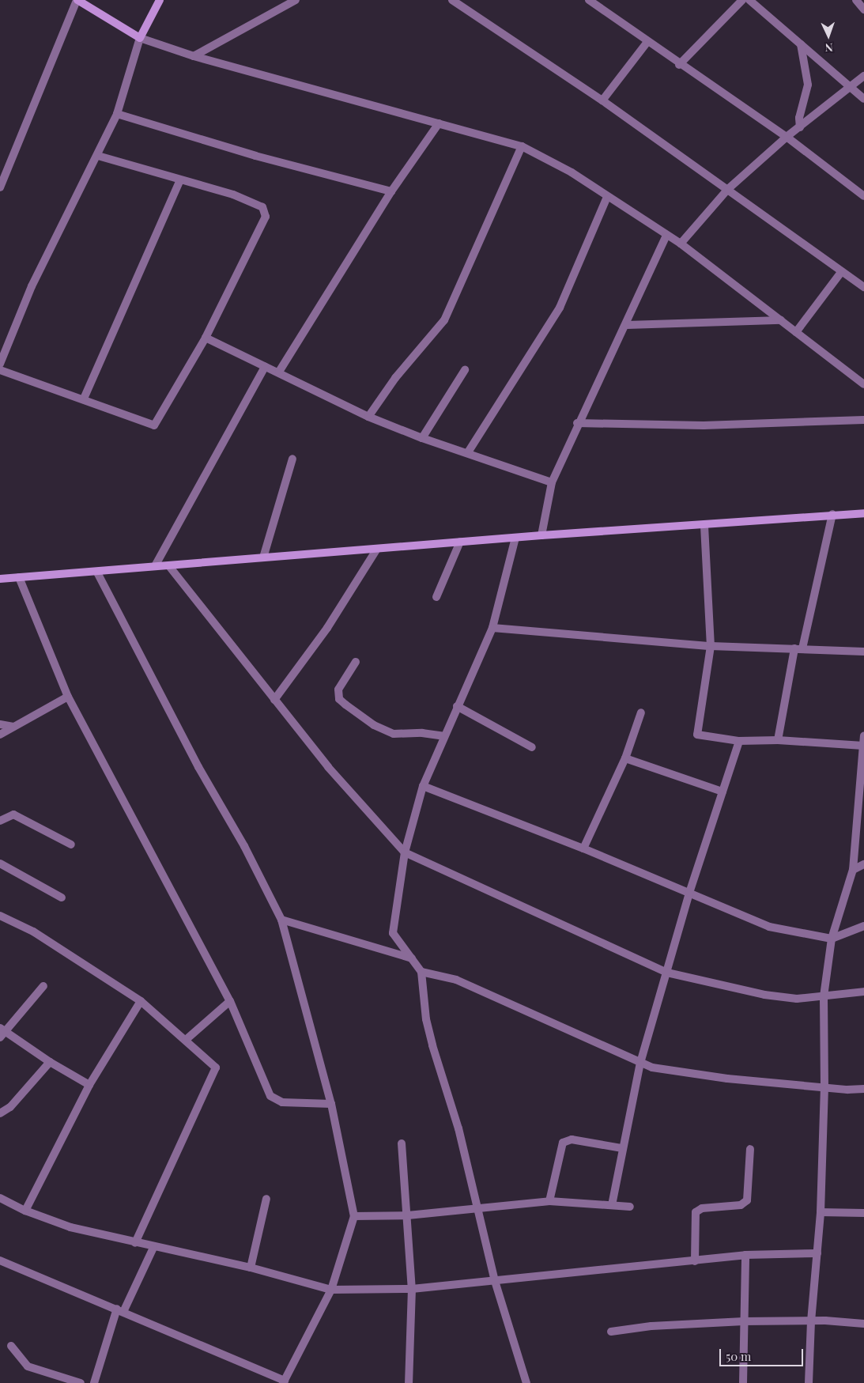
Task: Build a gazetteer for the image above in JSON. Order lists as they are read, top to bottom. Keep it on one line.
{"scale_bar":"50 m","north":"bottom"}
